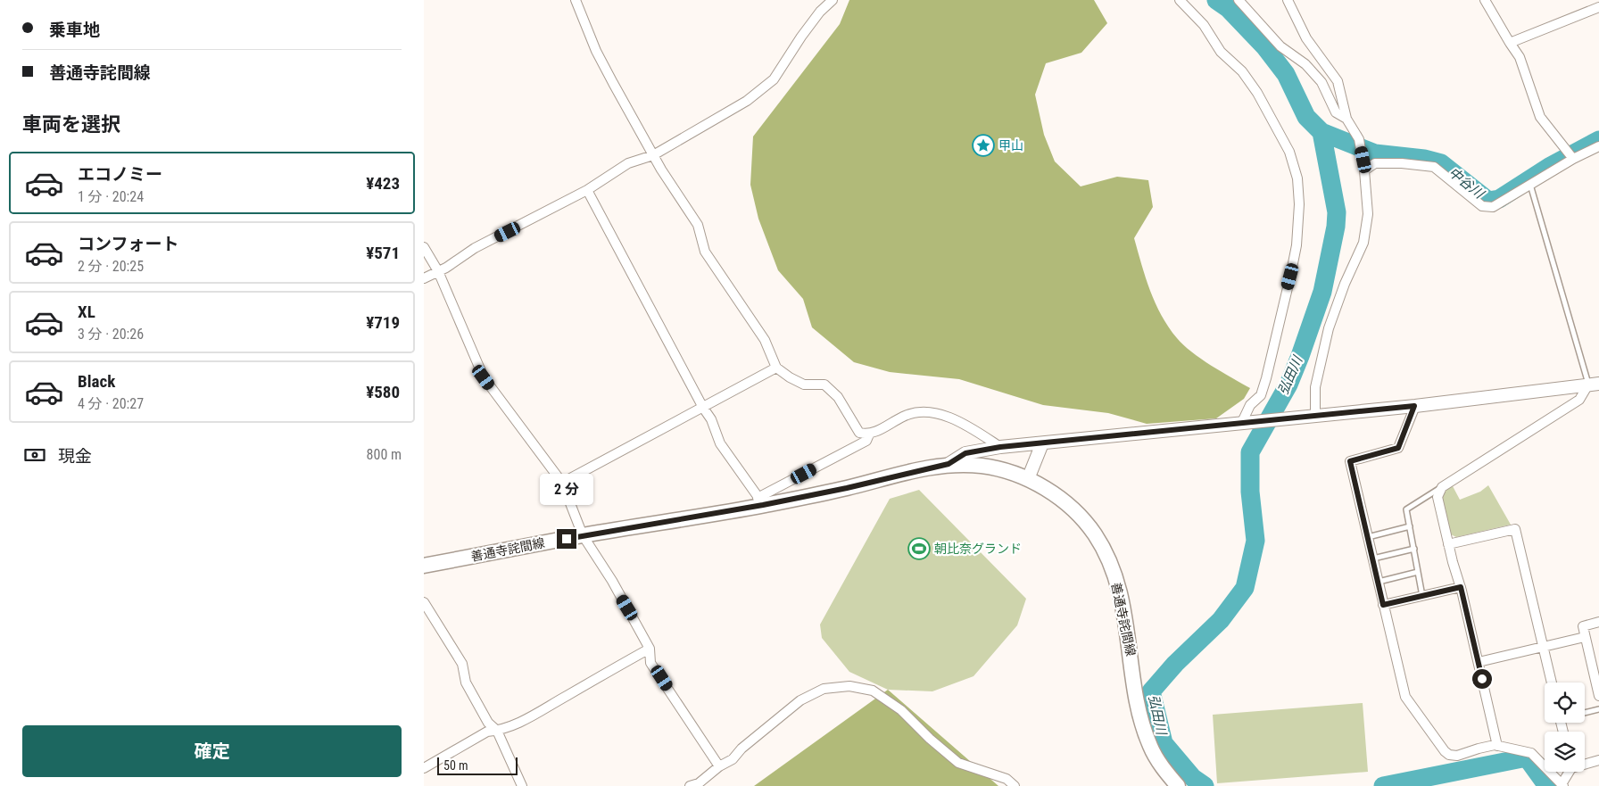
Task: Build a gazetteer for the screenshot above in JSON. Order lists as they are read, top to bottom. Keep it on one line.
{"streets":{"main road":["善通寺詫間線"]},"water":["中谷川","弘田川"],"places":{"place":["甲山"],"sports":["朝比奈グランド"]},"scale_bar":"50 m","page":{"banner":["乗車地","善通寺詫間線"],"heading":"車両を選択","list":[{"name":"エコノミー","note":"1 分 · 20:24","value":"¥423"},{"name":"コンフォート","note":"2 分 · 20:25","value":"¥571"},{"name":"XL","note":"3 分 · 20:26","value":"¥719"},{"name":"Black","note":"4 分 · 20:27","value":"¥580"}],"pay":["現金","800 m"],"bubble":"2 分","buttons":"確定","scale":"50 m"}}
